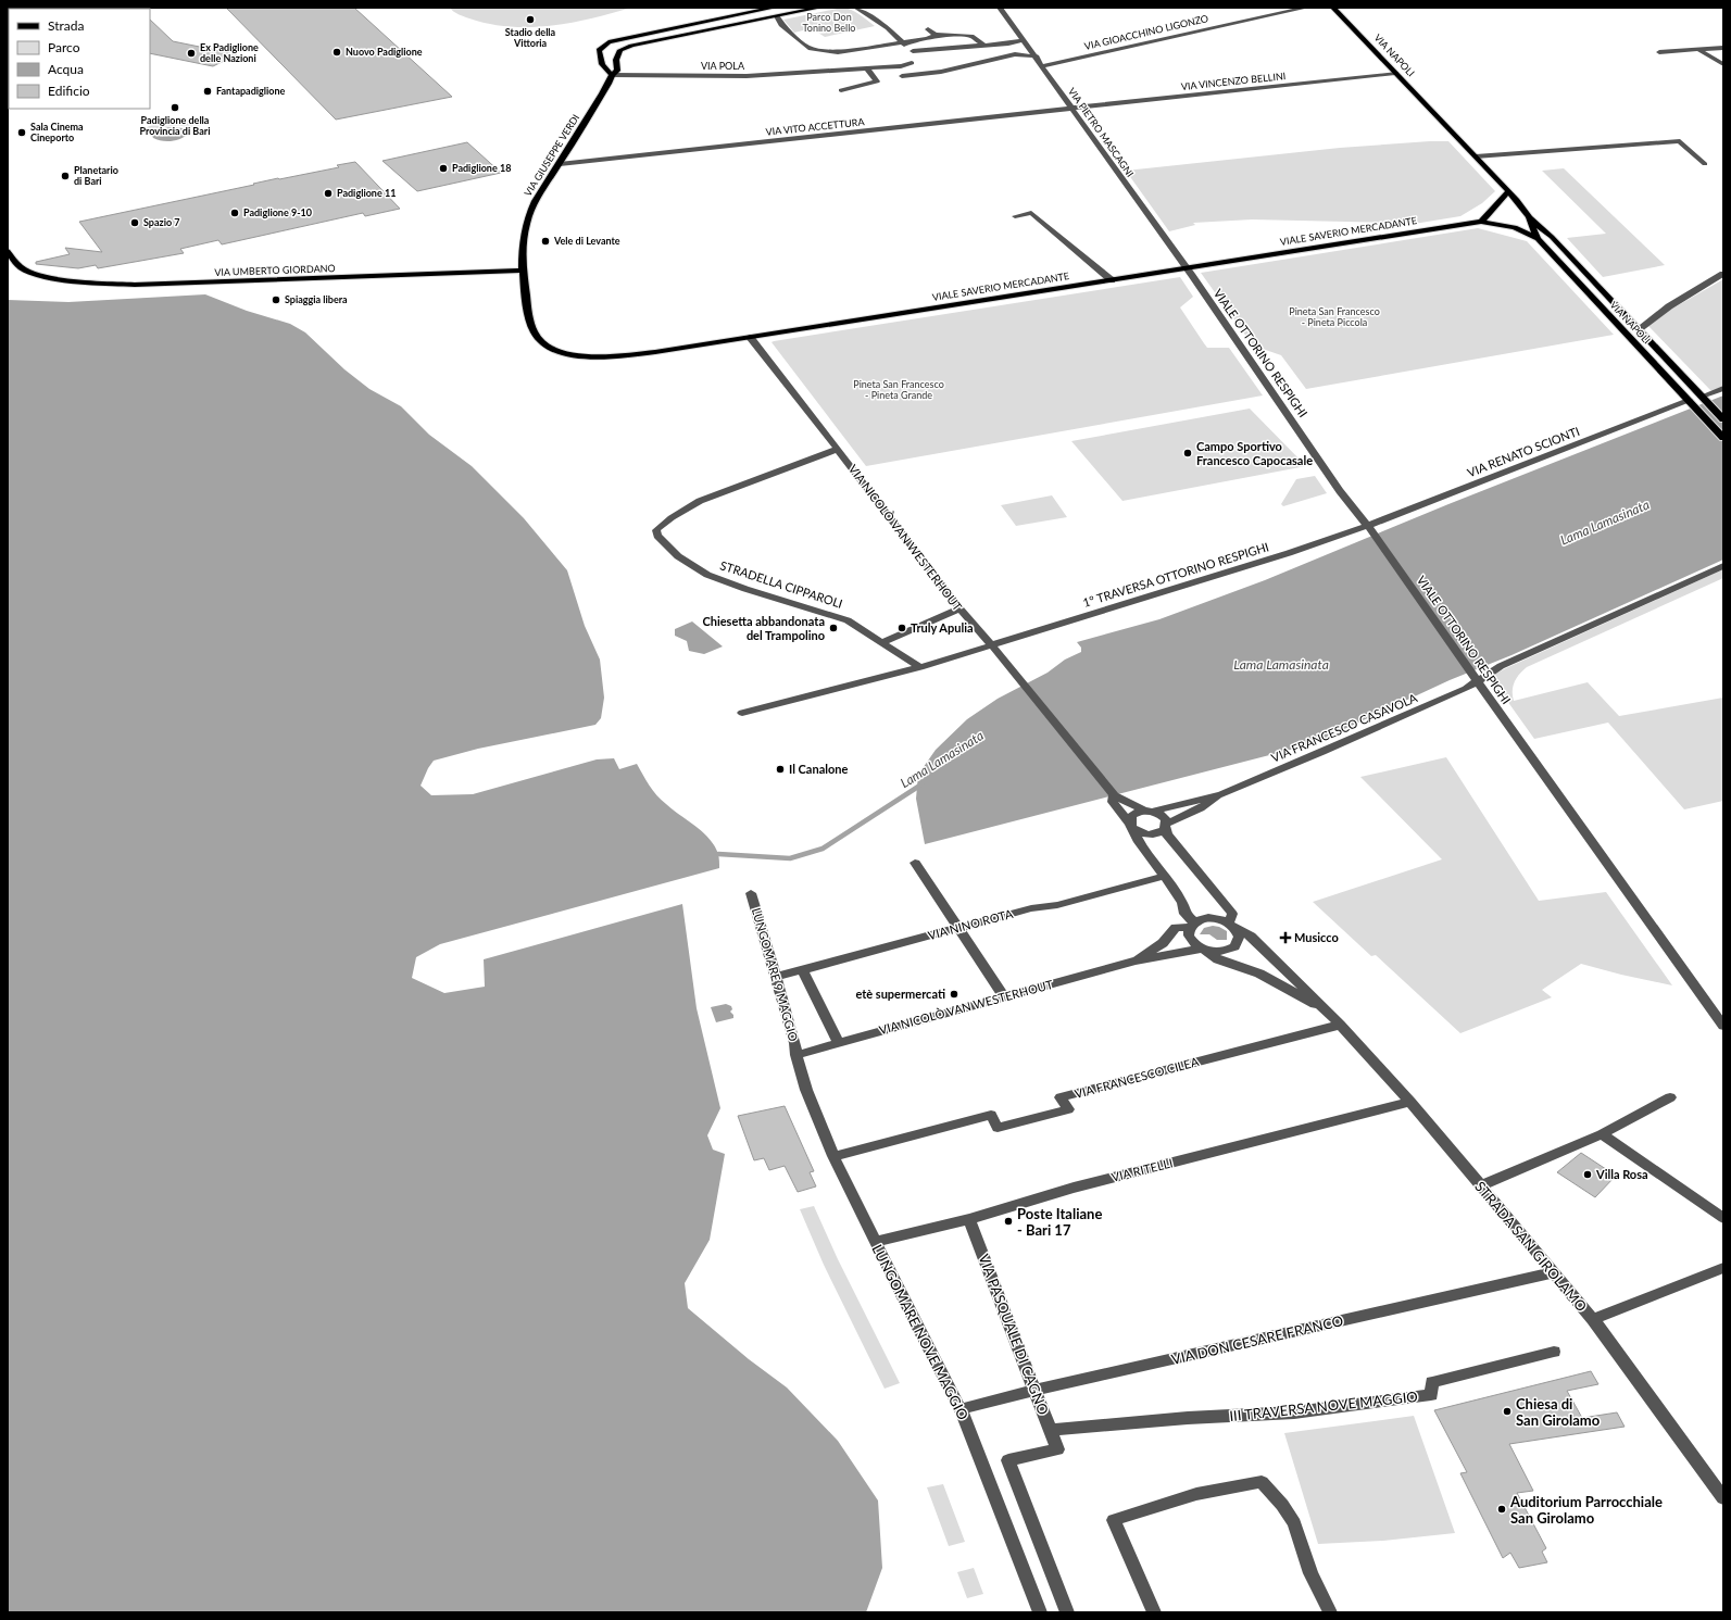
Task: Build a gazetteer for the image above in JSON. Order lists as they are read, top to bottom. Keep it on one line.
{"streets":{"main road":["VIA NAPOLI","VIA GIUSEPPE VERDI","VIALE SAVERIO MERCADANTE","VIA UMBERTO GIORDANO"],"street":["VIA GIOACCHINO LIGONZO","VIA POLA","VIA VINCENZO BELLINI","VIA VITO ACCETTURA","VIA PIETRO MASCAGNI","VIALE OTTORINO RESPIGHI","VIA RENATO SCIONTI","VIA NICOLÒ VAN WESTERHOUT","1° TRAVERSA OTTORINO RESPIGHI","STRADELLA CIPPAROLI","VIA FRANCESCO CASAVOLA","VIA NINO ROTA","LUNGOMARE 9 MAGGIO","VIA FRANCESCO CILEA","VIA RITELLI","STRADA SAN GIROLAMO","LUNGOMARE NOVE MAGGIO","VIA PASQUALE DI CAGNO","VIA DON CESARE FRANCO","III TRAVERSA NOVE MAGGIO"]},"crossings":[["VIA GIOACCHINO LIGONZO","VIA PIETRO MASCAGNI"],["VIA NAPOLI","VIA VINCENZO BELLINI"],["VIA NAPOLI","VIALE SAVERIO MERCADANTE"],["VIA NAPOLI","VIA RENATO SCIONTI"],["VIA POLA","VIA GIUSEPPE VERDI"],["VIA VINCENZO BELLINI","VIA VITO ACCETTURA"],["VIA VINCENZO BELLINI","VIA PIETRO MASCAGNI"],["VIA VITO ACCETTURA","VIA PIETRO MASCAGNI"],["VIA VITO ACCETTURA","VIA GIUSEPPE VERDI"],["VIA PIETRO MASCAGNI","VIALE SAVERIO MERCADANTE"],["VIA PIETRO MASCAGNI","VIALE OTTORINO RESPIGHI"],["VIA GIUSEPPE VERDI","VIALE SAVERIO MERCADANTE"],["VIA GIUSEPPE VERDI","VIA UMBERTO GIORDANO"],["VIALE SAVERIO MERCADANTE","VIALE OTTORINO RESPIGHI"],["VIALE SAVERIO MERCADANTE","VIA NICOLÒ VAN WESTERHOUT"],["VIALE OTTORINO RESPIGHI","VIA RENATO SCIONTI"],["VIALE OTTORINO RESPIGHI","1° TRAVERSA OTTORINO RESPIGHI"],["VIALE OTTORINO RESPIGHI","VIA FRANCESCO CASAVOLA"],["VIA RENATO SCIONTI","1° TRAVERSA OTTORINO RESPIGHI"],["VIA NICOLÒ VAN WESTERHOUT","1° TRAVERSA OTTORINO RESPIGHI"],["VIA NICOLÒ VAN WESTERHOUT","STRADELLA CIPPAROLI"],["VIA NICOLÒ VAN WESTERHOUT","VIA FRANCESCO CASAVOLA"],["VIA NICOLÒ VAN WESTERHOUT","VIA NINO ROTA"],["VIA NICOLÒ VAN WESTERHOUT","LUNGOMARE 9 MAGGIO"],["VIA NICOLÒ VAN WESTERHOUT","STRADA SAN GIROLAMO"],["VIA NICOLÒ VAN WESTERHOUT","LUNGOMARE NOVE MAGGIO"],["VIA NINO ROTA","LUNGOMARE 9 MAGGIO"],["LUNGOMARE 9 MAGGIO","LUNGOMARE NOVE MAGGIO"],["VIA FRANCESCO CILEA","STRADA SAN GIROLAMO"],["VIA FRANCESCO CILEA","LUNGOMARE NOVE MAGGIO"],["VIA RITELLI","STRADA SAN GIROLAMO"],["VIA RITELLI","LUNGOMARE NOVE MAGGIO"],["VIA RITELLI","VIA PASQUALE DI CAGNO"],["STRADA SAN GIROLAMO","VIA DON CESARE FRANCO"],["LUNGOMARE NOVE MAGGIO","VIA DON CESARE FRANCO"],["VIA PASQUALE DI CAGNO","VIA DON CESARE FRANCO"],["VIA PASQUALE DI CAGNO","III TRAVERSA NOVE MAGGIO"]],"water":["Lama Lamasinata"],"parks":["Parco Don Tonino Bello","Pineta San Francesco - Pineta Piccola","Pineta San Francesco - Pineta Grande"],"places":{"other":["Stadio della Vittoria","Nuovo Padiglione","Ex Padiglione delle Nazioni","Fantapadiglione","Padiglione della Provincia di Bari","Sala Cinema Cineporto","Padiglione 18","Planetario di Bari","Padiglione 11","Padiglione 9-10","Spazio 7","Vele di Levante","Spiaggia libera","Campo Sportivo Francesco Capocasale","Chiesetta abbandonata del Trampolino","Truly Apulia","Il Canalone","etè supermercati","Villa Rosa","Poste Italiane - Bari 17","Chiesa di San Girolamo","Auditorium Parrocchiale San Girolamo"],"health":["Musicco"]},"legend":["Strada","Parco","Acqua","Edificio"]}
